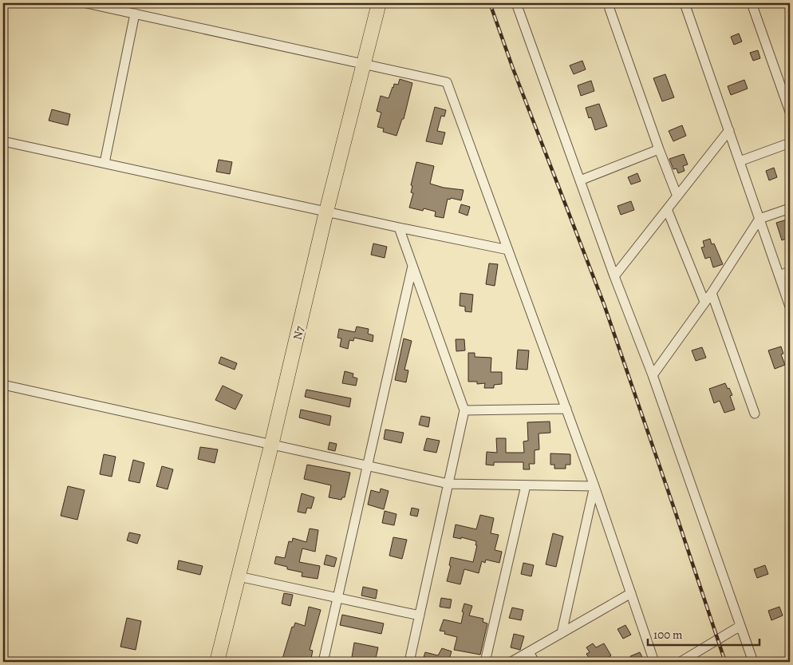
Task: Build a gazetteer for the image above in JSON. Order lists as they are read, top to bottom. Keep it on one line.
{"streets":{"main road":["N7"]},"scale_bar":"100 m"}
